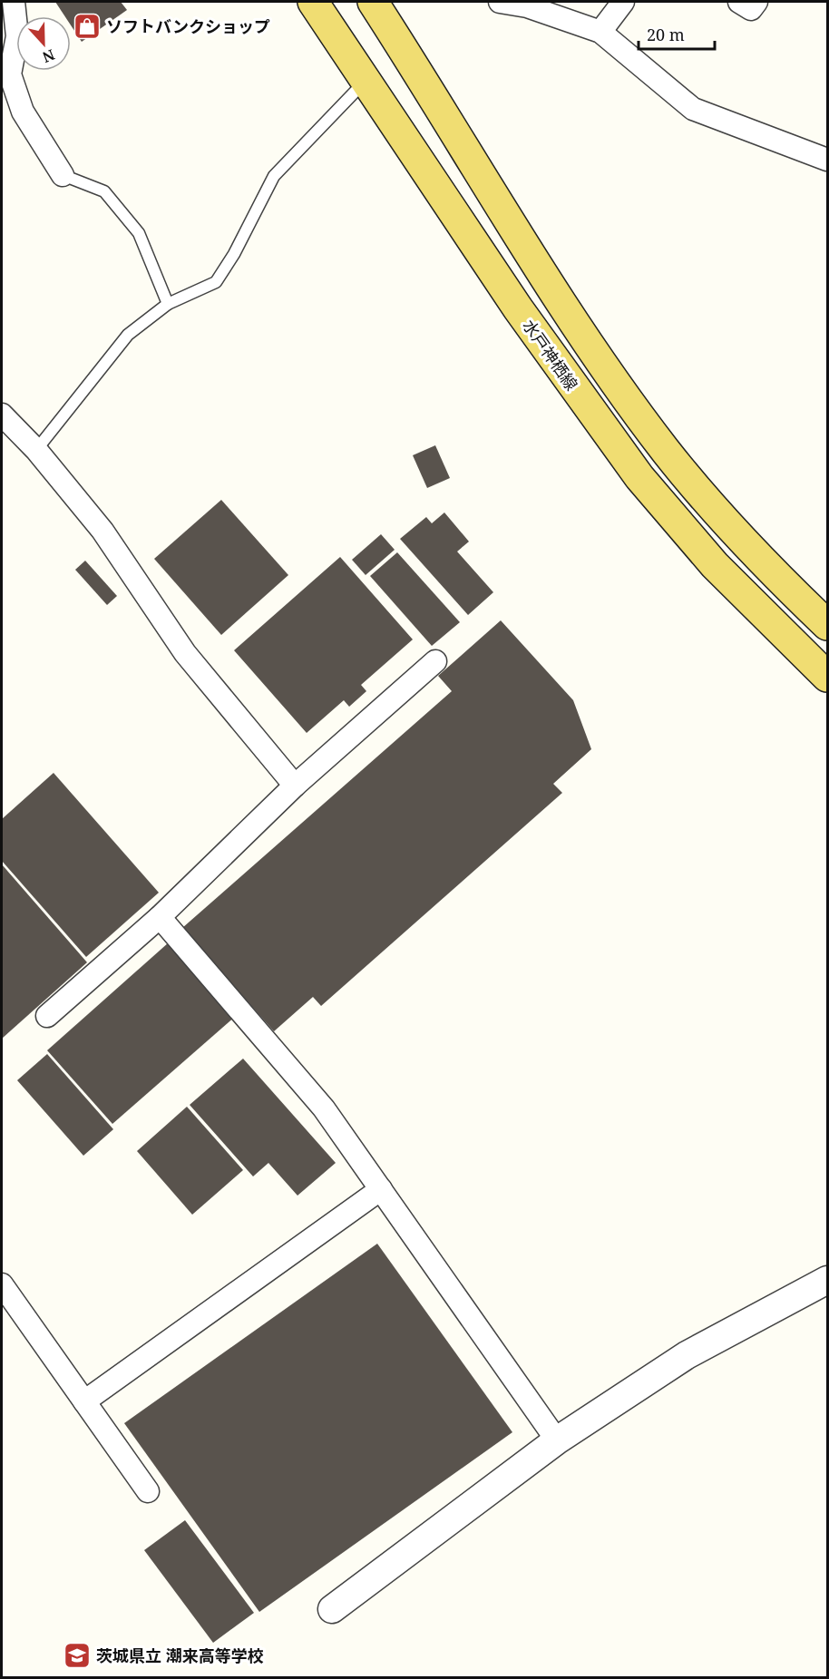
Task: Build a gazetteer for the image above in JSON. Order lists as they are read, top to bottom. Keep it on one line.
{"streets":{"main road":["水戸神栖線"]},"places":{"shop":["ソフトバンクショップ"],"school or university":["茨城県立 潮来高等学校"]},"scale_bar":"20 m","north":"bottom"}
